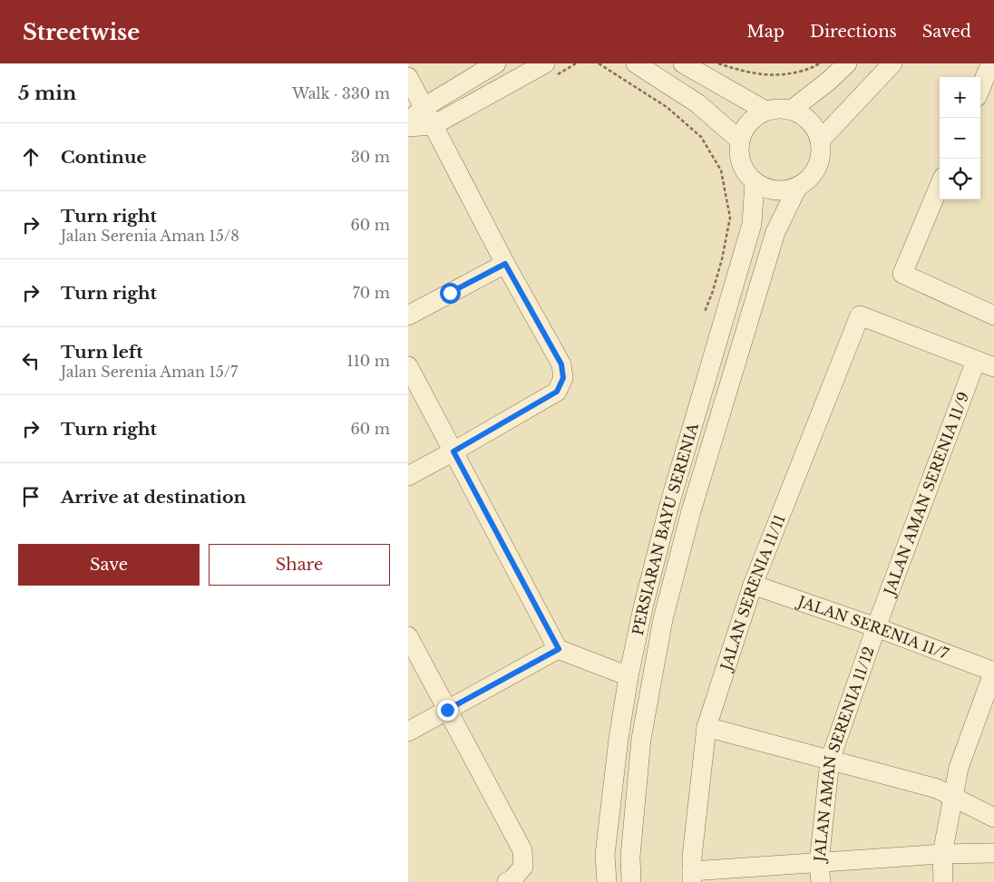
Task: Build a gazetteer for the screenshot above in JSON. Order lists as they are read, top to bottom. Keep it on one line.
{"streets":{"street":["JALAN AMAN SERENIA 11/9","PERSIARAN BAYU SERENIA","JALAN SERENIA 11/11","JALAN SERENIA 11/7","JALAN AMAN SERENIA 11/12"]},"crossings":[["JALAN AMAN SERENIA 11/9","JALAN SERENIA 11/11"],["JALAN AMAN SERENIA 11/9","JALAN SERENIA 11/7"],["JALAN AMAN SERENIA 11/9","JALAN AMAN SERENIA 11/12"],["JALAN SERENIA 11/11","JALAN SERENIA 11/7"],["JALAN SERENIA 11/7","JALAN AMAN SERENIA 11/12"]],"page":{"header":"Streetwise","nav":["Map","Directions","Saved"],"heading":["5 min","Walk · 330 m"],"map_buttons":["+","−"],"list":[["Continue","30 m"],["Turn right","Jalan Serenia Aman 15/8","60 m"],["Turn right","70 m"],["Turn left","Jalan Serenia Aman 15/7","110 m"],["Turn right","60 m"],"Arrive at destination"],"buttons":["Save","Share"]}}
